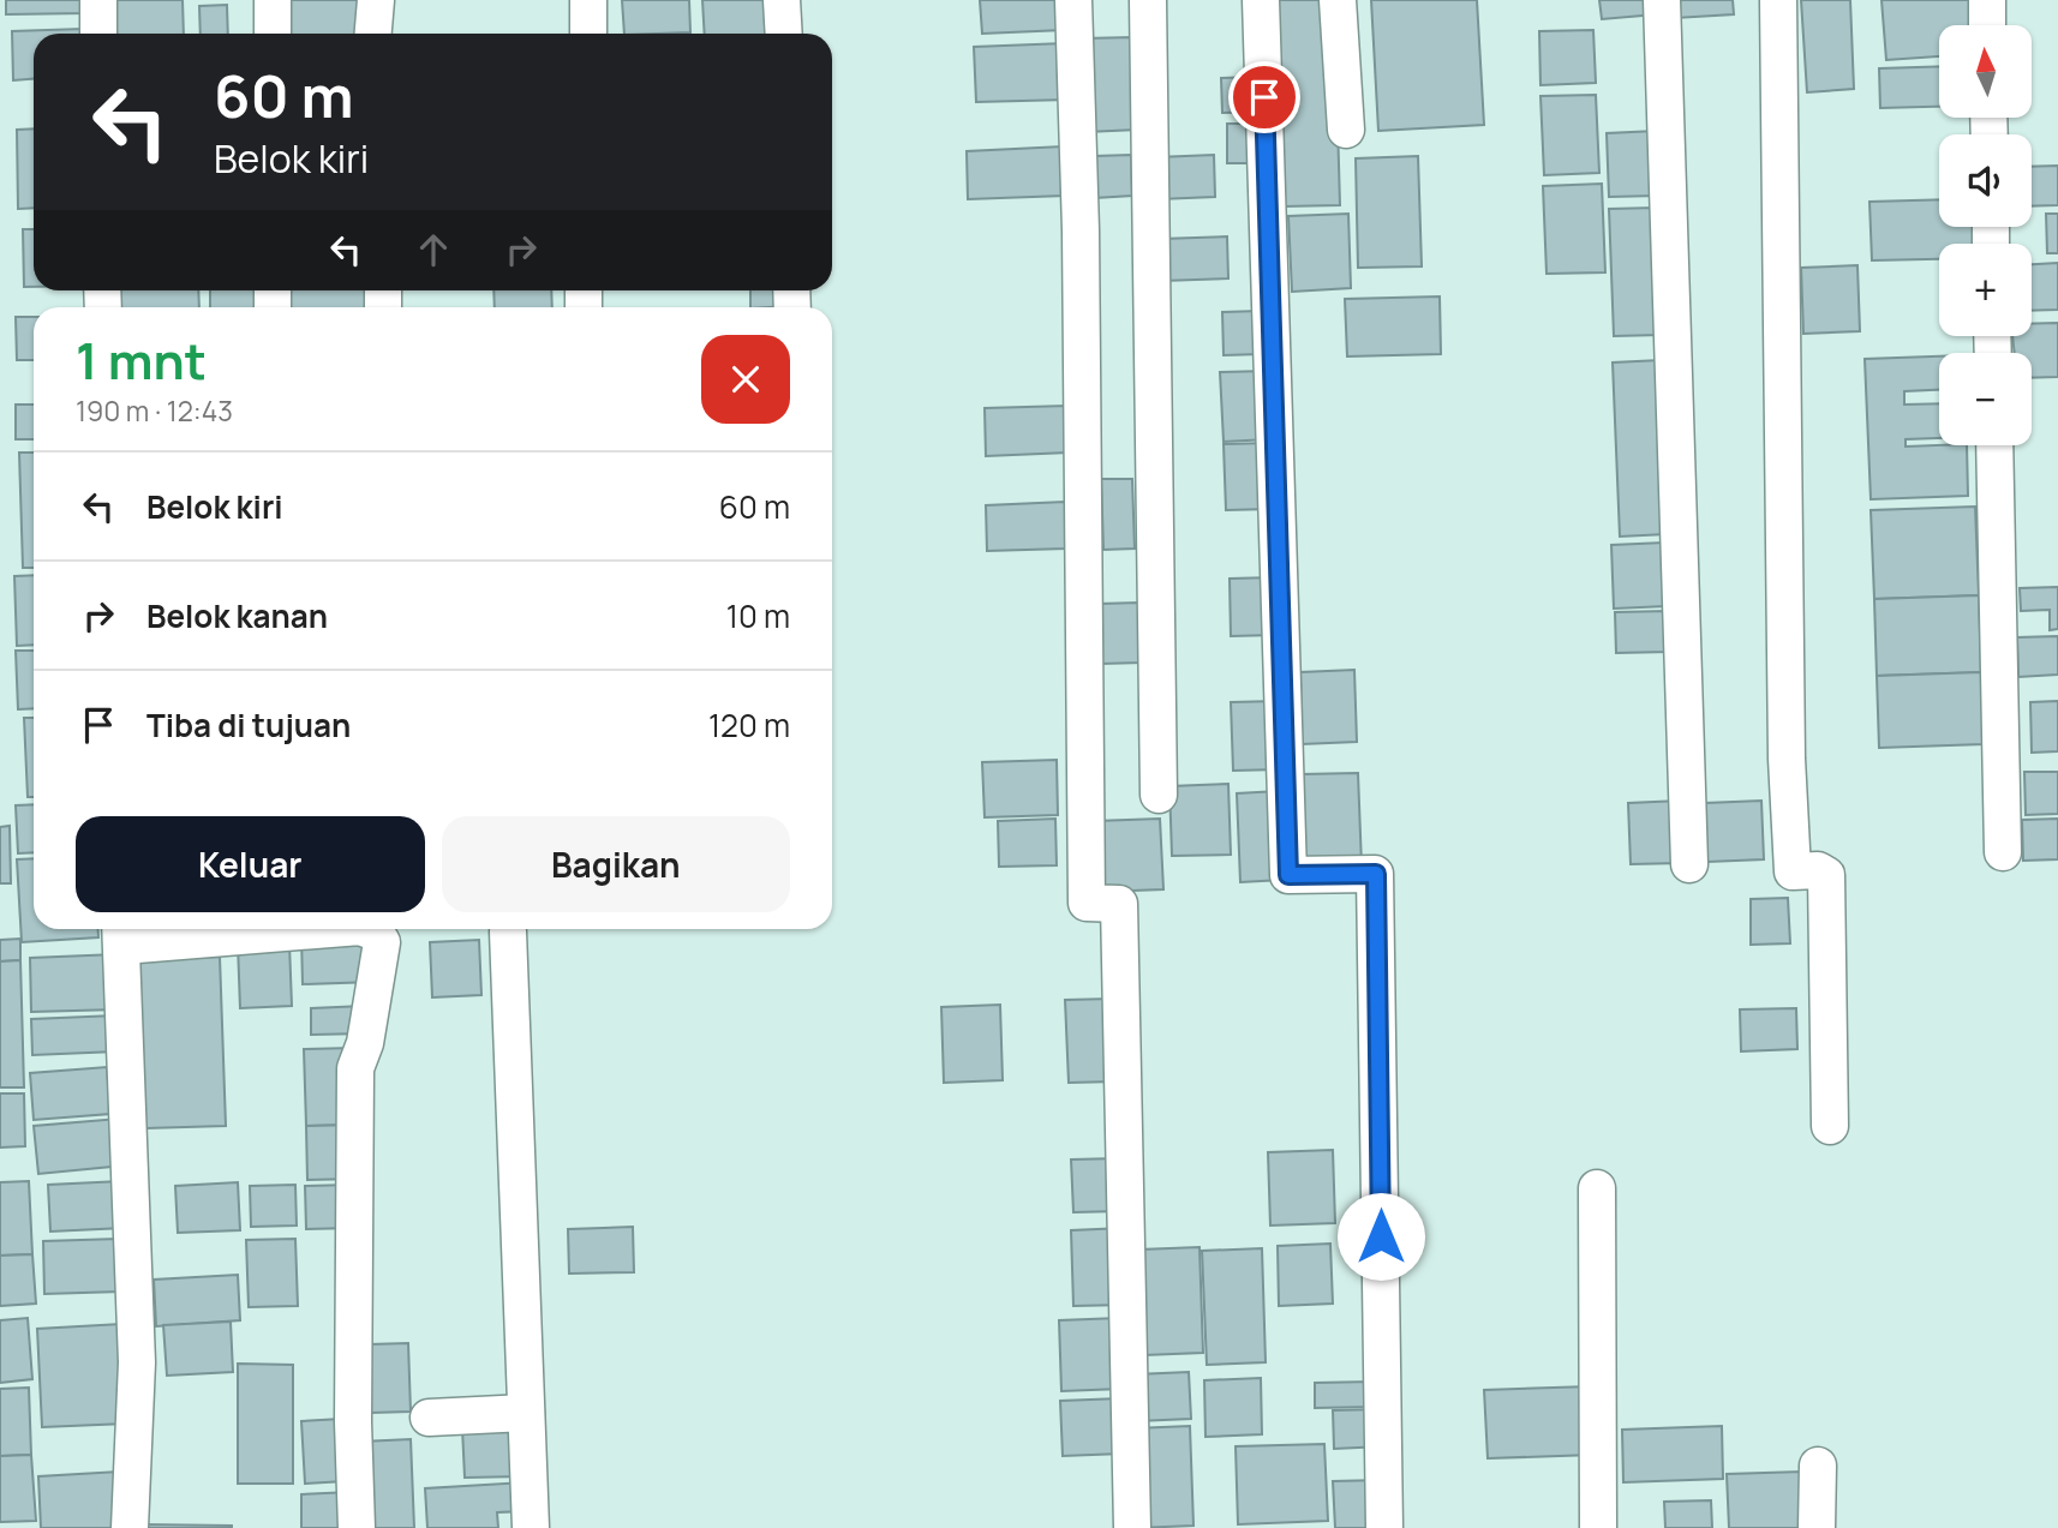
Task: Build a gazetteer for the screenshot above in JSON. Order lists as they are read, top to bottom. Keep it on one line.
{"north":"top","page":{"map_buttons":["+","−"],"turn":["60 m","Belok kiri"],"heading":["1 mnt","190 m · 12:43"],"list":[{"name":"Belok kiri","value":"60 m"},{"name":"Belok kanan","value":"10 m"},{"name":"Tiba di tujuan","value":"120 m"}],"buttons":["Keluar","Bagikan"]}}
